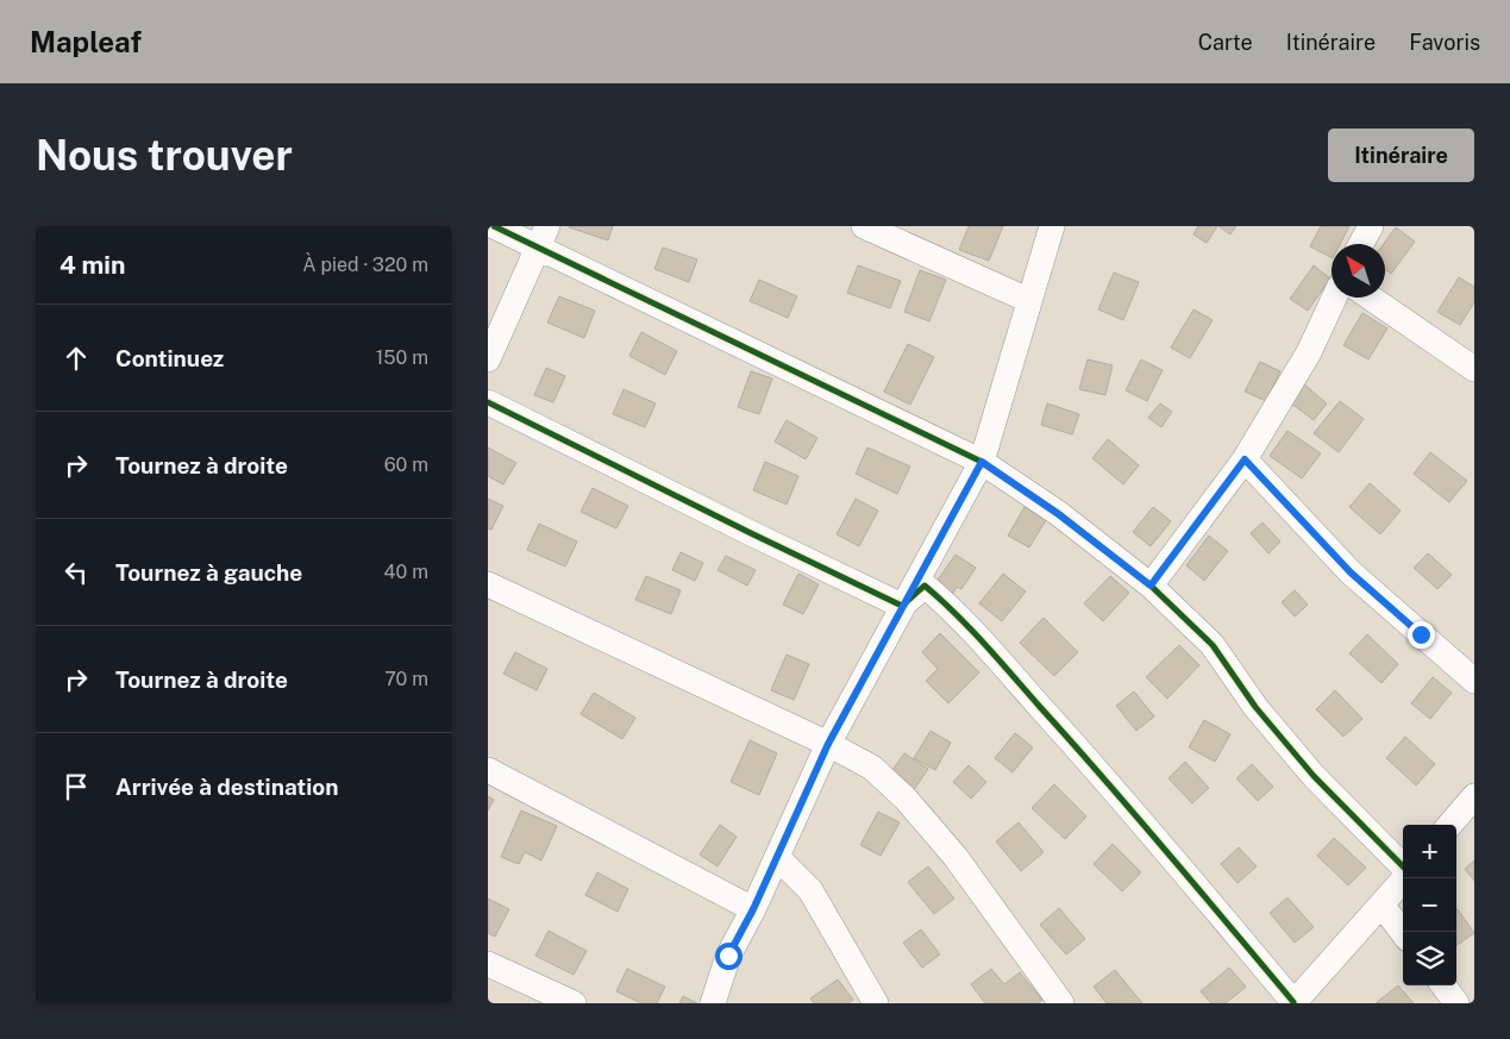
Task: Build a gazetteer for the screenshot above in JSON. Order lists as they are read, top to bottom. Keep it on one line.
{"north":"top left","page":{"header":"Mapleaf","nav":["Carte","Itinéraire","Favoris"],"buttons":"Itinéraire","title":"Nous trouver","heading":["4 min","À pied · 320 m"],"list":[["Continuez","150 m"],["Tournez à droite","60 m"],["Tournez à gauche","40 m"],["Tournez à droite","70 m"],"Arrivée à destination"],"map_buttons":["+","−"]}}
